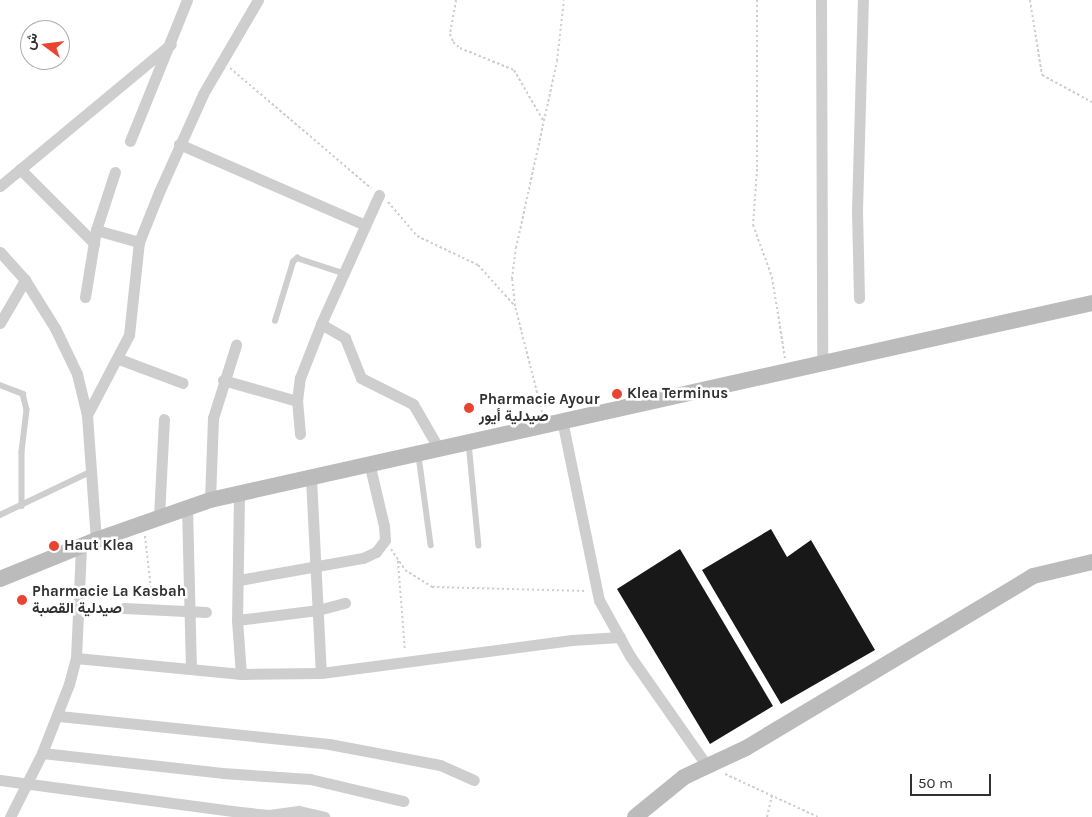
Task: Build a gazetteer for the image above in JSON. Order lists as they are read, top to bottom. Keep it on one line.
{"places":["Klea Terminus","Pharmacie Ayour صيدلية أيور","Haut Klea","Pharmacie La Kasbah صيدلية القصبة"],"scale_bar":"50 m","north":"left"}
